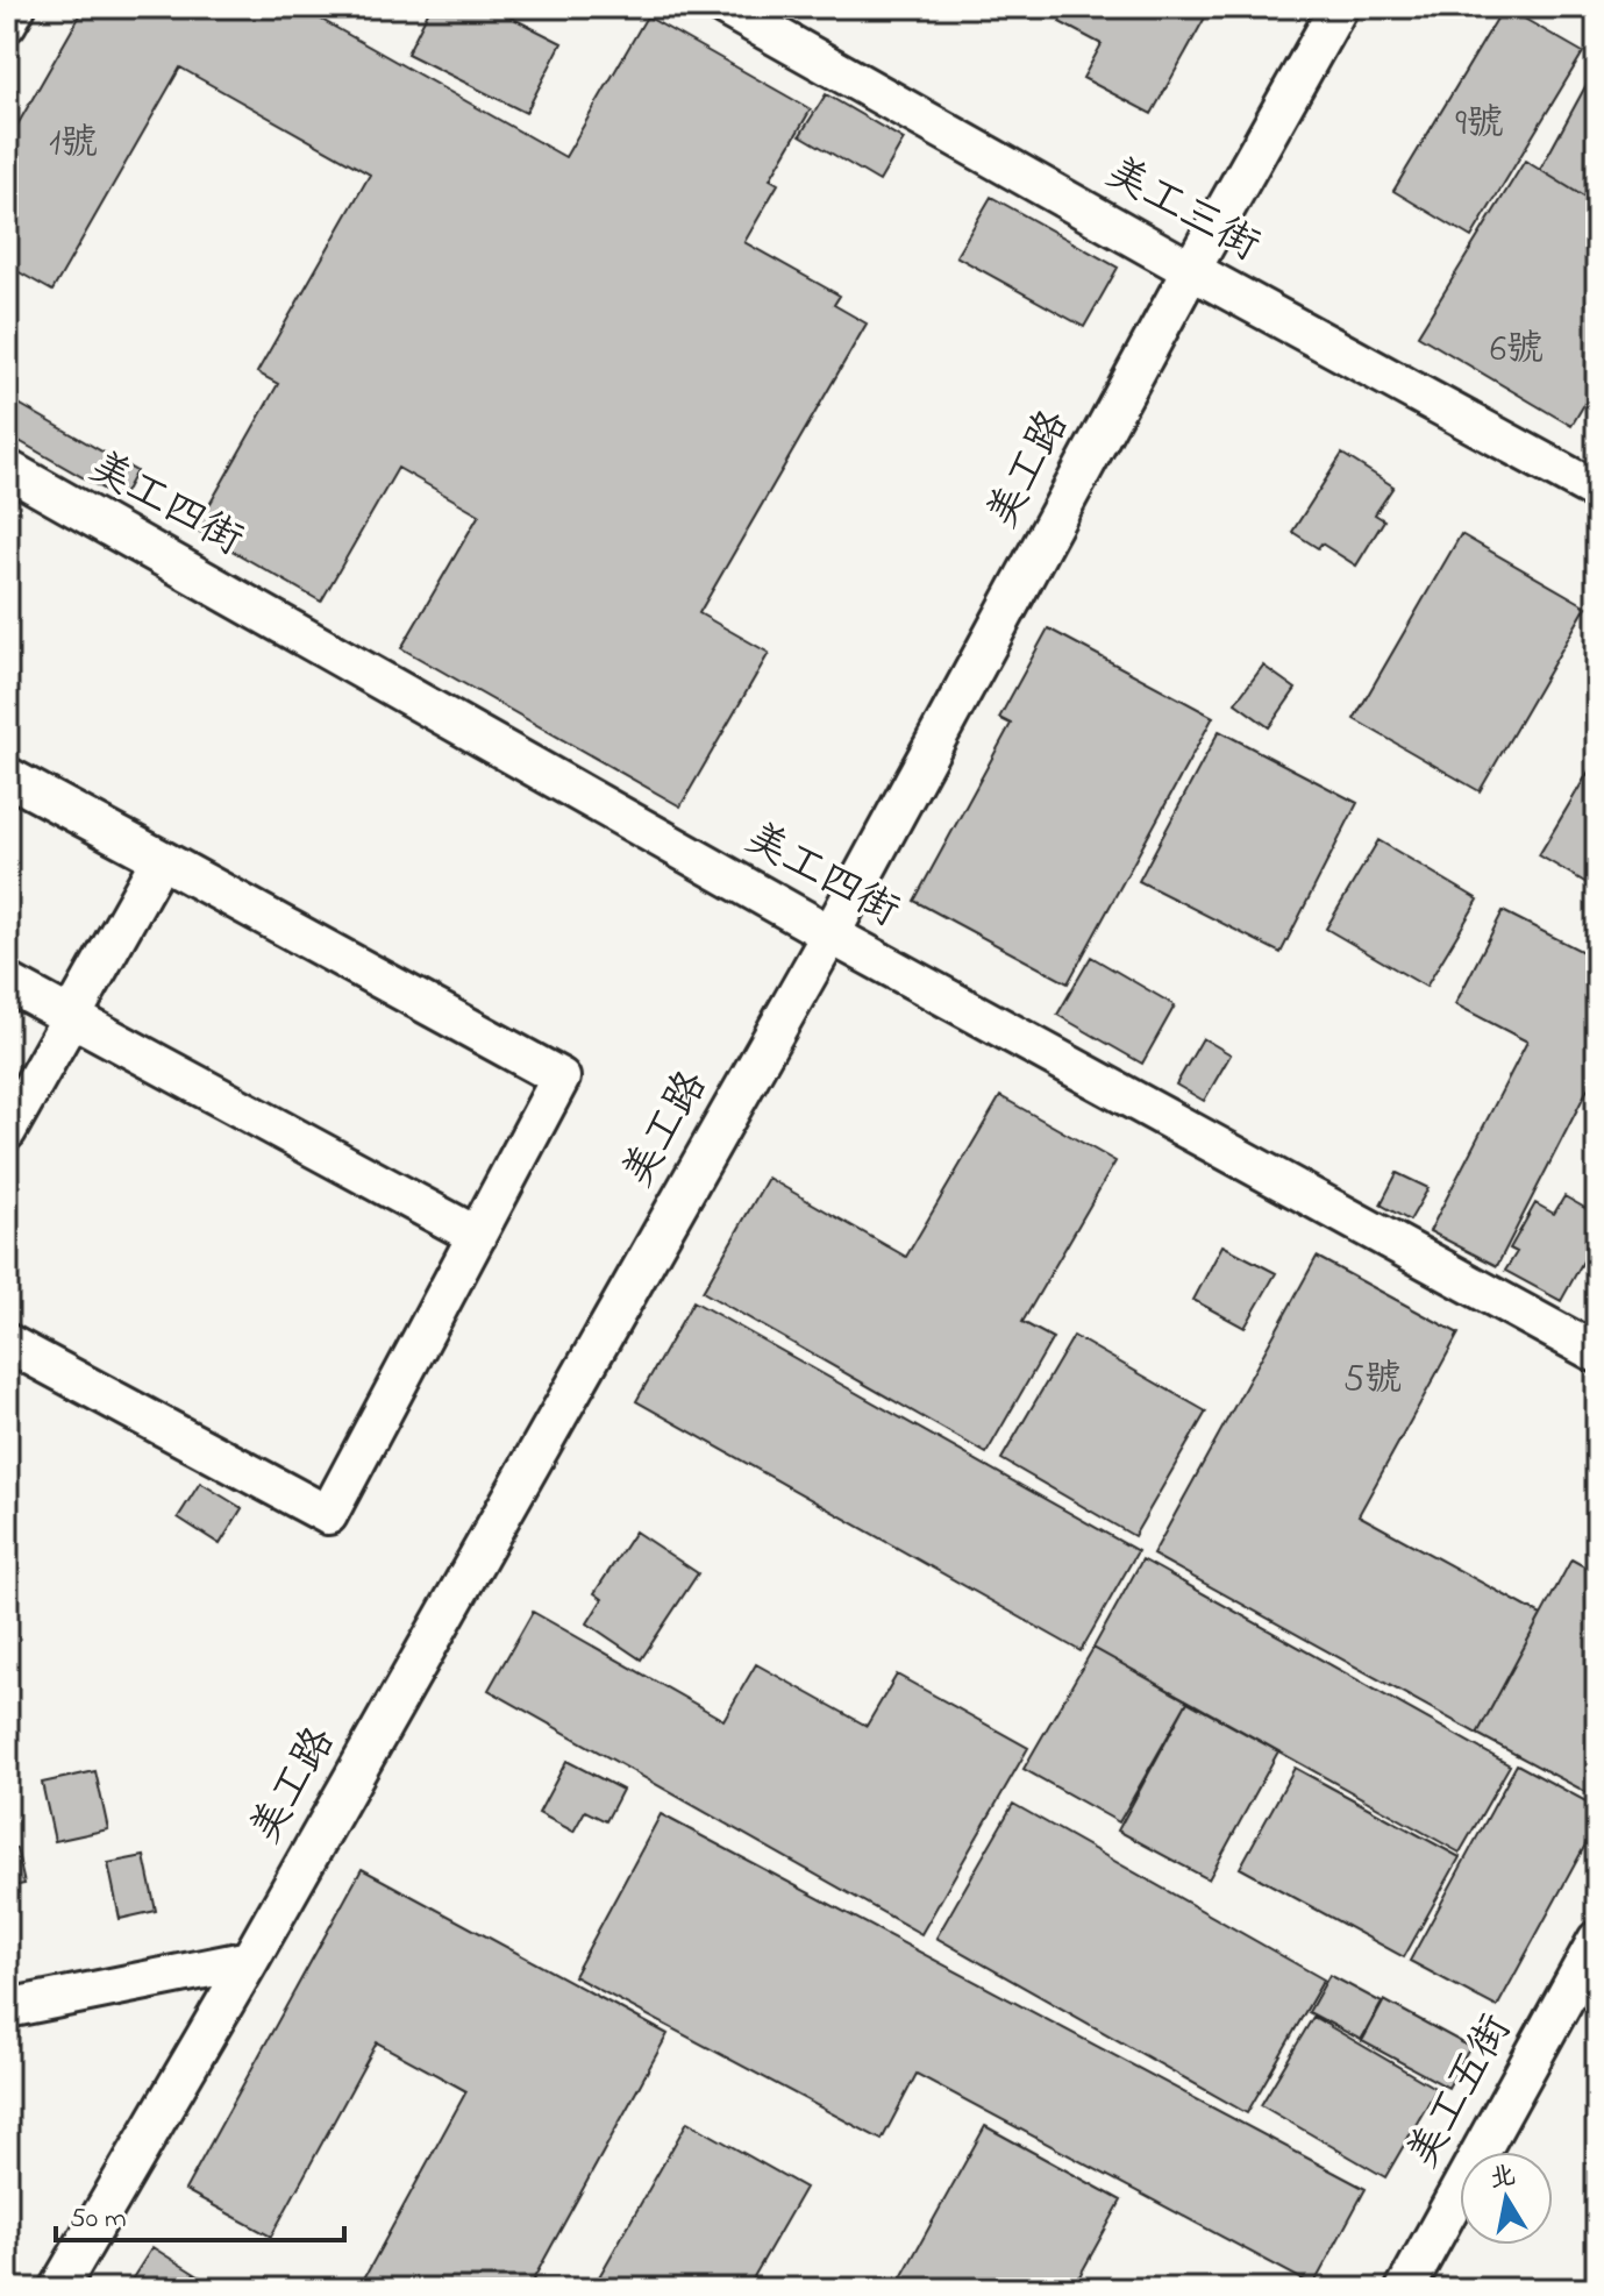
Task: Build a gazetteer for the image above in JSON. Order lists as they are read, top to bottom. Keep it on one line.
{"streets":{"street":["美工三街","美工路","美工四街","美工五街"]},"crossings":[["美工三街","美工路"],["美工路","美工四街"]],"house_numbers":["9號","1號","6號","5號"],"scale_bar":"50 m","north":"top"}
